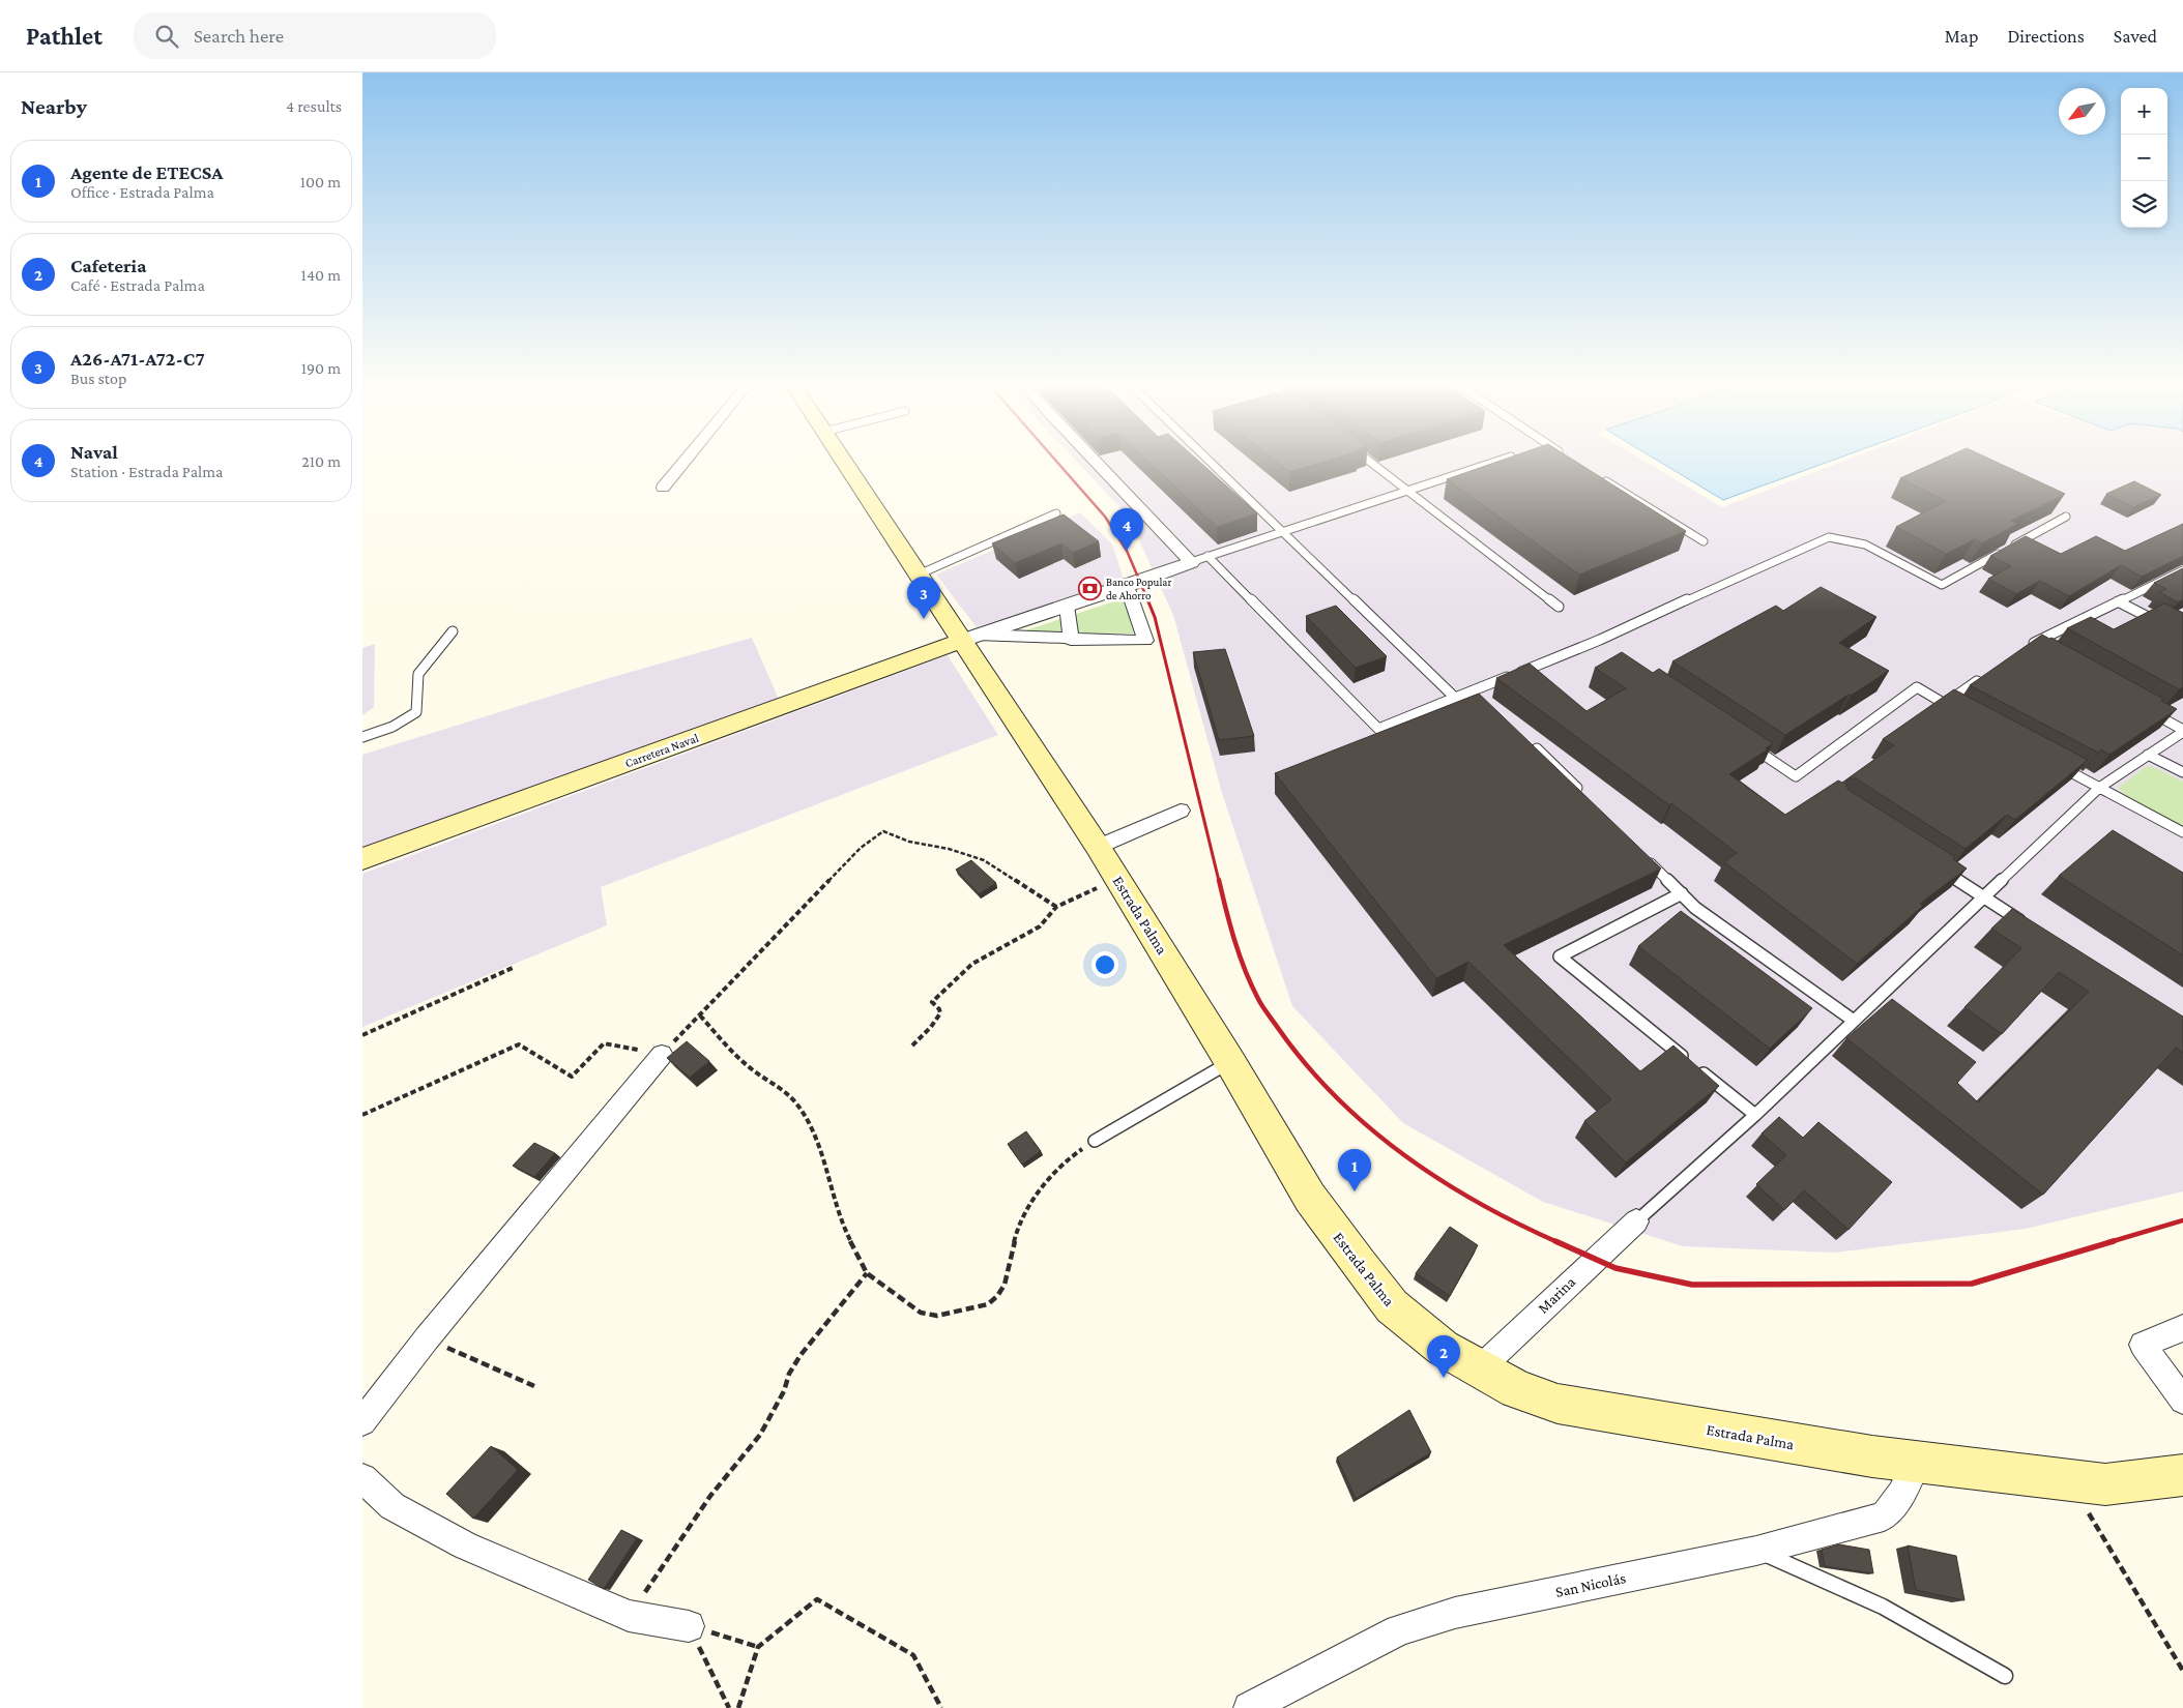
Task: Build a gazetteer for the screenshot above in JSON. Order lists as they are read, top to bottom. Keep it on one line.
{"streets":{"main road":["Carretera Naval","Estrada Palma"],"street":["Marina","San Nicolás"]},"crossings":[["Carretera Naval","Estrada Palma"],["Estrada Palma","Marina"],["Estrada Palma","San Nicolás"]],"places":{"bank":["Banco Popular de Ahorro"]},"north":"bottom left","page":{"header":"Pathlet","search":"Search here","nav":["Map","Directions","Saved"],"heading":["Nearby","4 results"],"map_buttons":["+","−"],"list":[{"mark":"1","name":"Agente de ETECSA","note":"Office · Estrada Palma","value":"100 m"},{"mark":"2","name":"Cafeteria","note":"Café · Estrada Palma","value":"140 m"},{"mark":"3","name":"A26-A71-A72-C7","note":"Bus stop","value":"190 m"},{"mark":"4","name":"Naval","note":"Station · Estrada Palma","value":"210 m"}],"pins":["4","3","1","2"]}}
